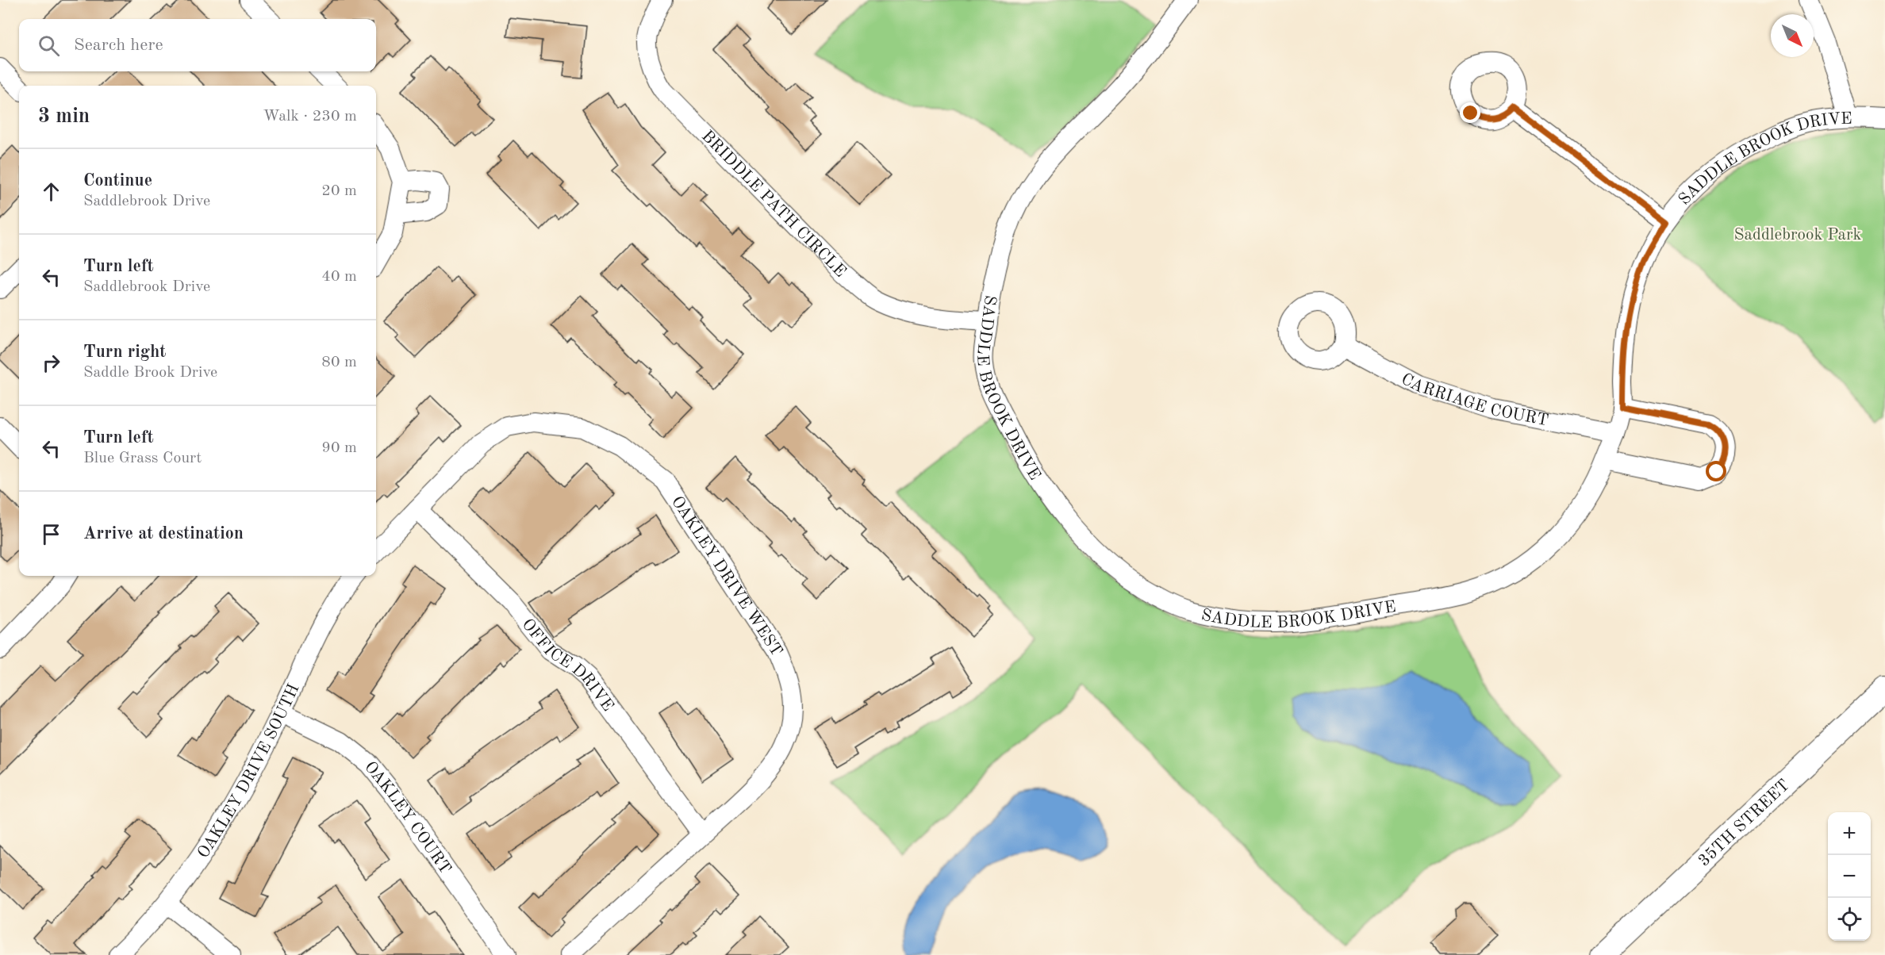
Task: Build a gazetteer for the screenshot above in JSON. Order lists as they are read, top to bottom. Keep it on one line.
{"streets":{"street":["SADDLE BROOK DRIVE","BRIDDLE PATH CIRCLE","CARRIAGE COURT","OAKLEY DRIVE WEST","OFFICE DRIVE","OAKLEY DRIVE SOUTH","OAKLEY COURT","35TH STREET"]},"crossings":[["SADDLE BROOK DRIVE","BRIDDLE PATH CIRCLE"],["SADDLE BROOK DRIVE","CARRIAGE COURT"],["OAKLEY DRIVE WEST","OFFICE DRIVE"],["OAKLEY DRIVE SOUTH","OAKLEY COURT"]],"parks":["Saddlebrook Park"],"north":"bottom right","page":{"search":"Search here","heading":["3 min","Walk · 230 m"],"list":[["Continue","Saddlebrook Drive","20 m"],["Turn left","Saddlebrook Drive","40 m"],["Turn right","Saddle Brook Drive","80 m"],["Turn left","Blue Grass Court","90 m"],"Arrive at destination"],"map_buttons":["+","−"]}}
